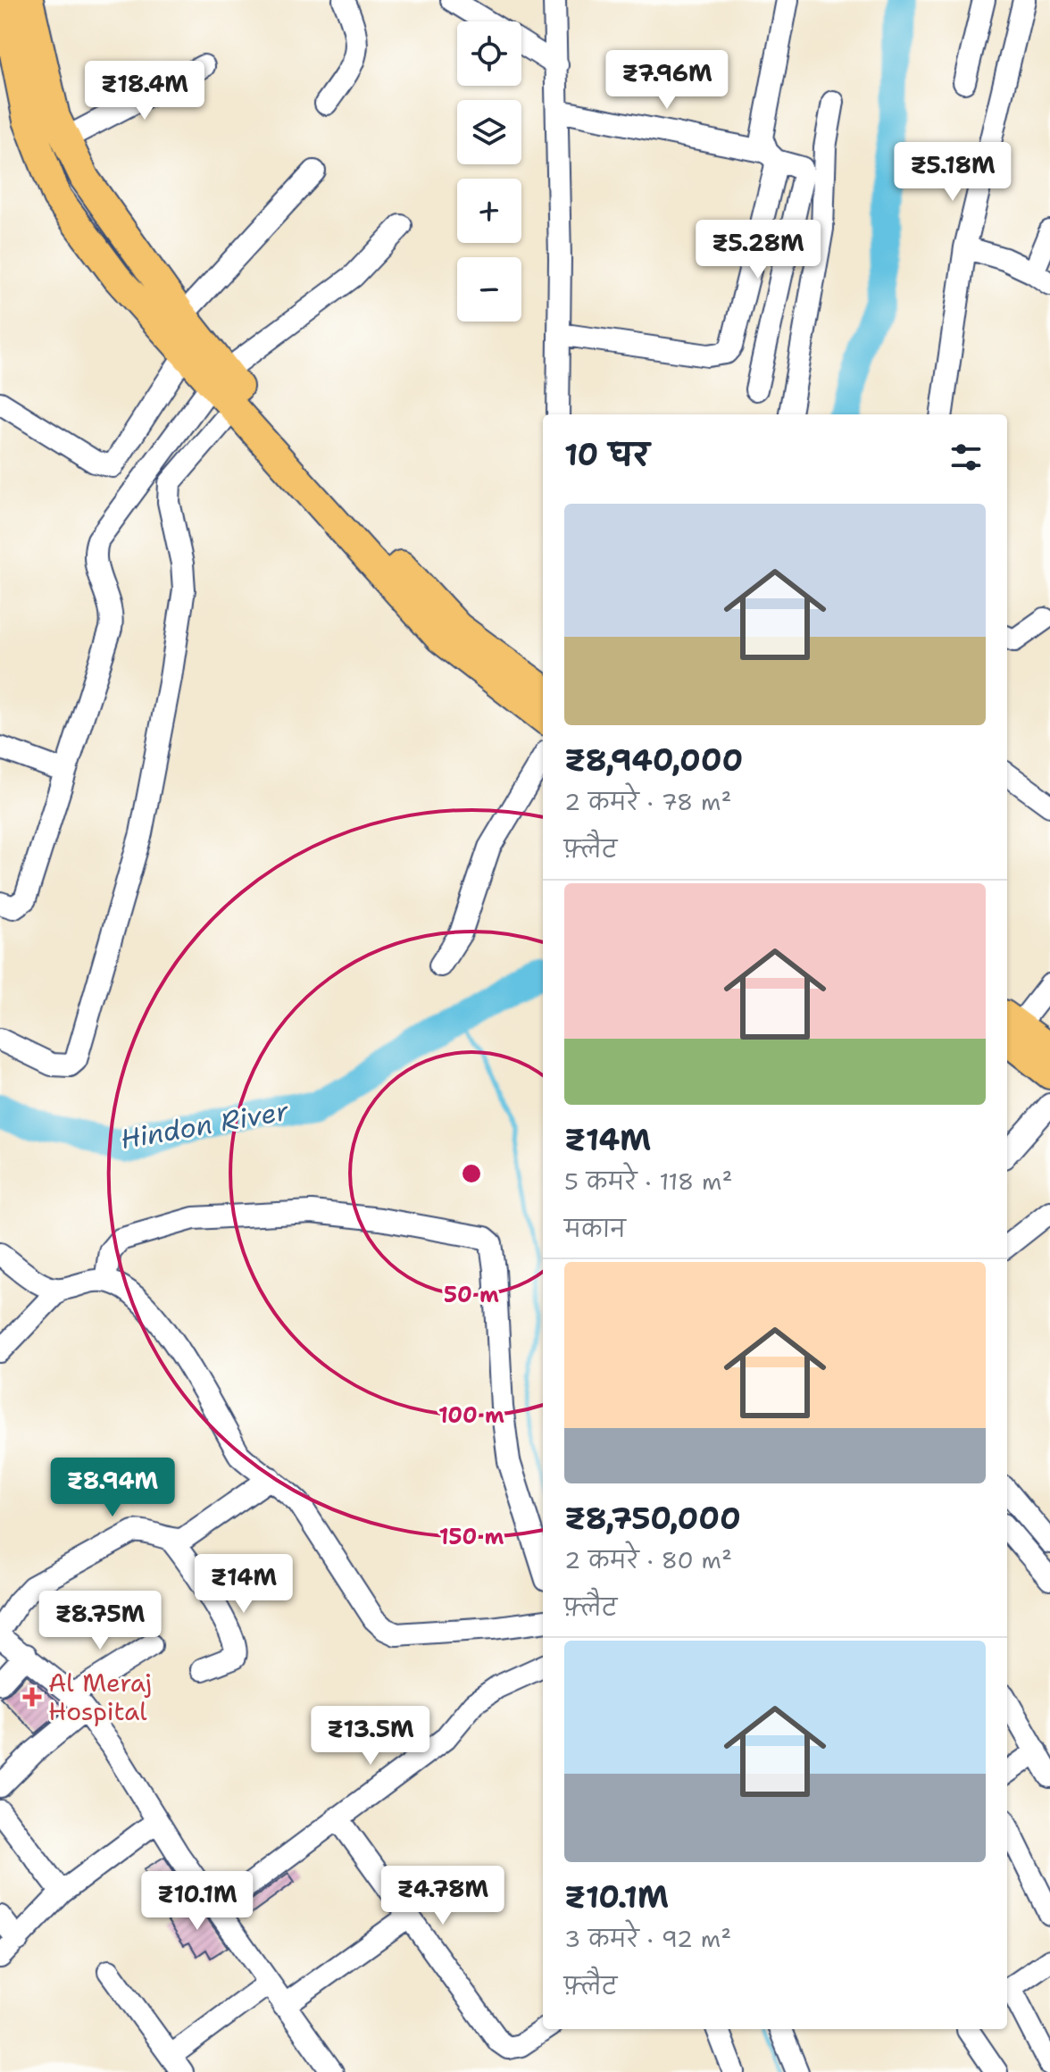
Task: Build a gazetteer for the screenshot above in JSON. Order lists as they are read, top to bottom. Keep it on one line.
{"water":["Hindon River"],"places":{"health":["Al Meraj Hospital"]},"page":{"map_buttons":["+","−"],"price":["₹7.96M","₹18.4M","₹5.18M","₹5.28M","₹8.94M","₹14M","₹8.75M","₹13.5M","₹4.78M","₹10.1M"],"heading":"10 घर","list":[{"name":"₹8,940,000","note":"2 कमरे · 78 m² · फ़्लैट"},{"name":"₹14M","note":"5 कमरे · 118 m² · मकान"},{"name":"₹8,750,000","note":"2 कमरे · 80 m² · फ़्लैट"},{"name":"₹10.1M","note":"3 कमरे · 92 m² · फ़्लैट"}]},"rings":["50 m","100 m","150 m"]}
